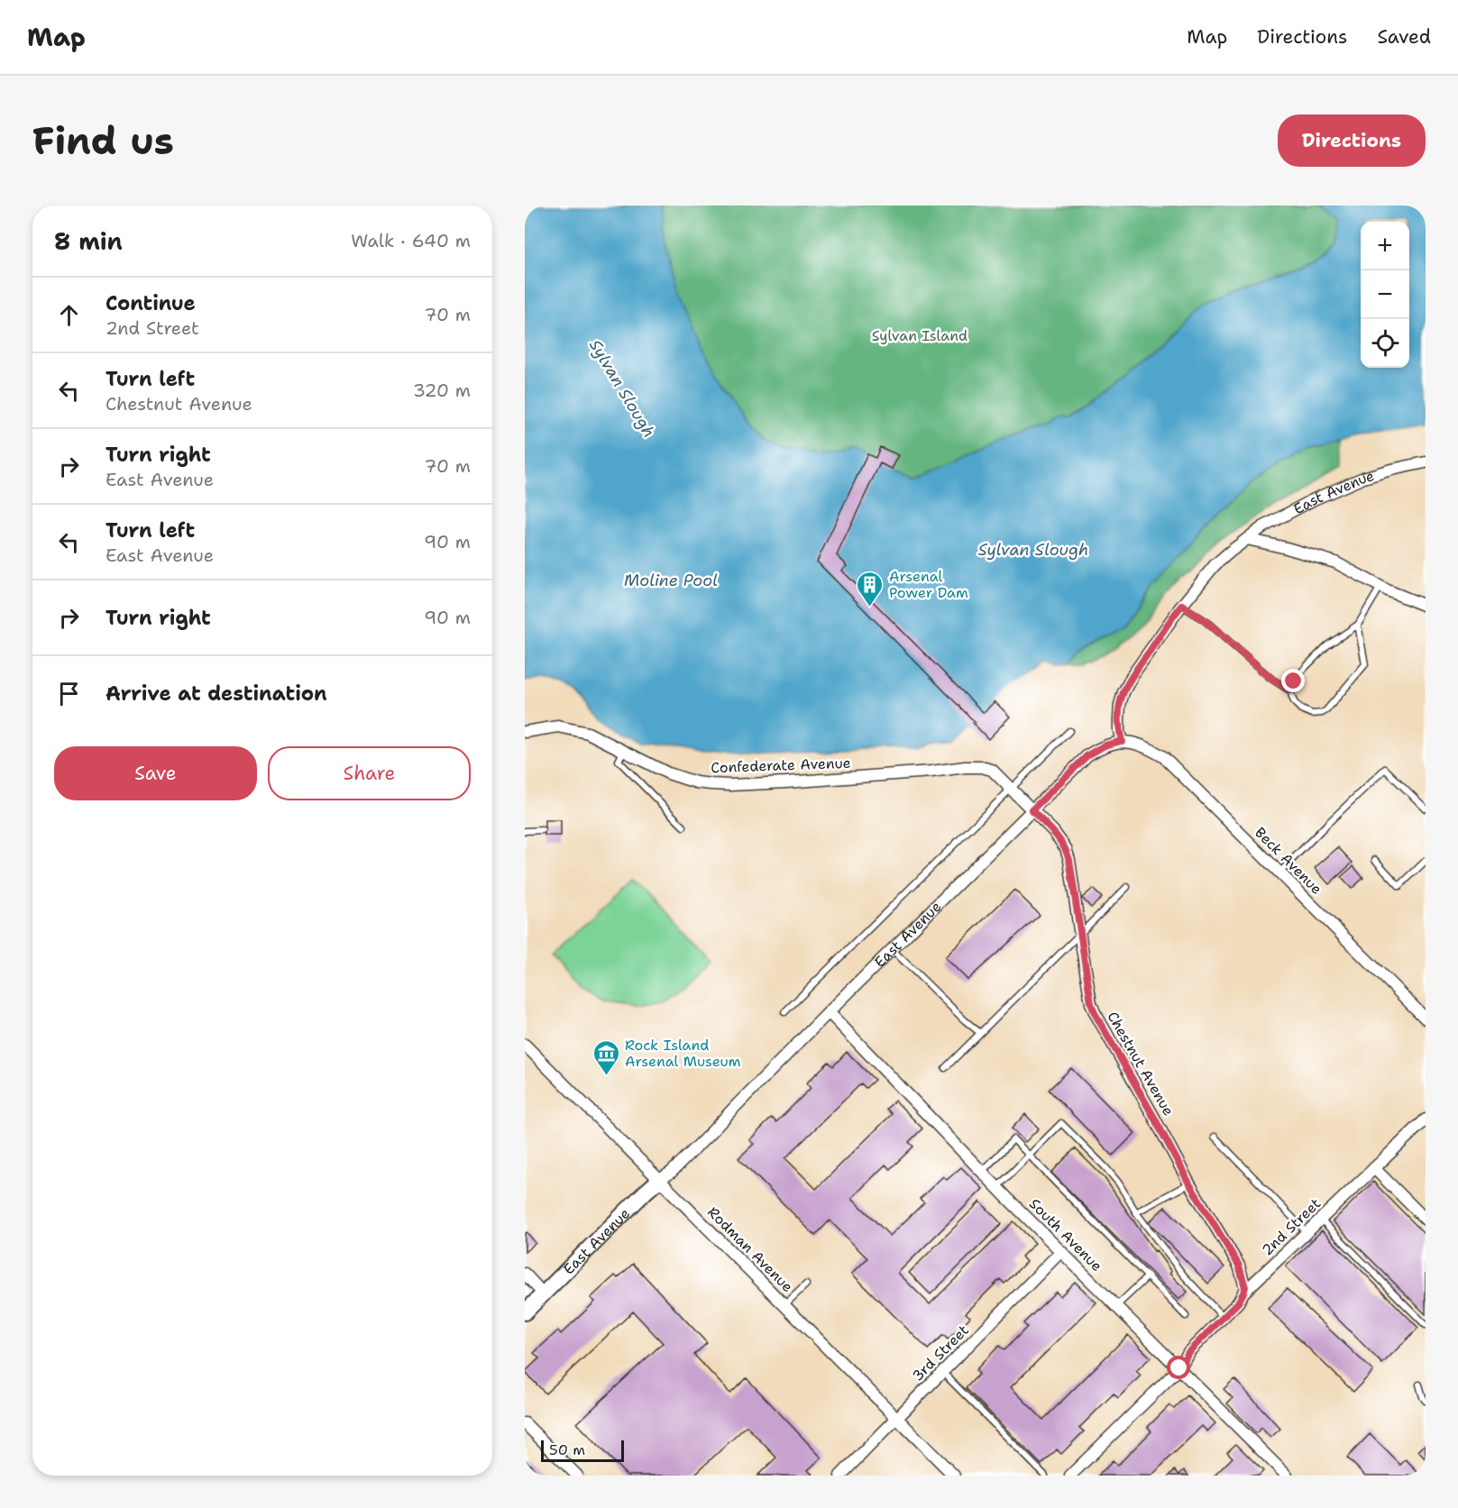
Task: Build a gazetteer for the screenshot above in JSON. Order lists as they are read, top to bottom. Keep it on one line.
{"streets":{"street":["East Avenue","Confederate Avenue","Beck Avenue","Chestnut Avenue","2nd Street","South Avenue","Rodman Avenue","3rd Street"]},"crossings":[["East Avenue","Confederate Avenue"],["East Avenue","Beck Avenue"],["East Avenue","Chestnut Avenue"],["East Avenue","South Avenue"],["East Avenue","Rodman Avenue"],["Confederate Avenue","Chestnut Avenue"],["Chestnut Avenue","2nd Street"],["2nd Street","South Avenue"],["South Avenue","3rd Street"],["Rodman Avenue","3rd Street"]],"water":["Sylvan Slough","Moline Pool"],"parks":["Sylvan Island"],"places":{"building":["Arsenal Power Dam"],"museum":["Rock Island Arsenal Museum"]},"scale_bar":"50 m","page":{"header":"Map","nav":["Map","Directions","Saved"],"buttons":["Directions",["Save","Share"]],"title":"Find us","heading":["8 min","Walk · 640 m"],"map_buttons":["+","−"],"list":[["Continue","2nd Street","70 m"],["Turn left","Chestnut Avenue","320 m"],["Turn right","East Avenue","70 m"],["Turn left","East Avenue","90 m"],["Turn right","90 m"],"Arrive at destination"],"scale":"50 m"}}
